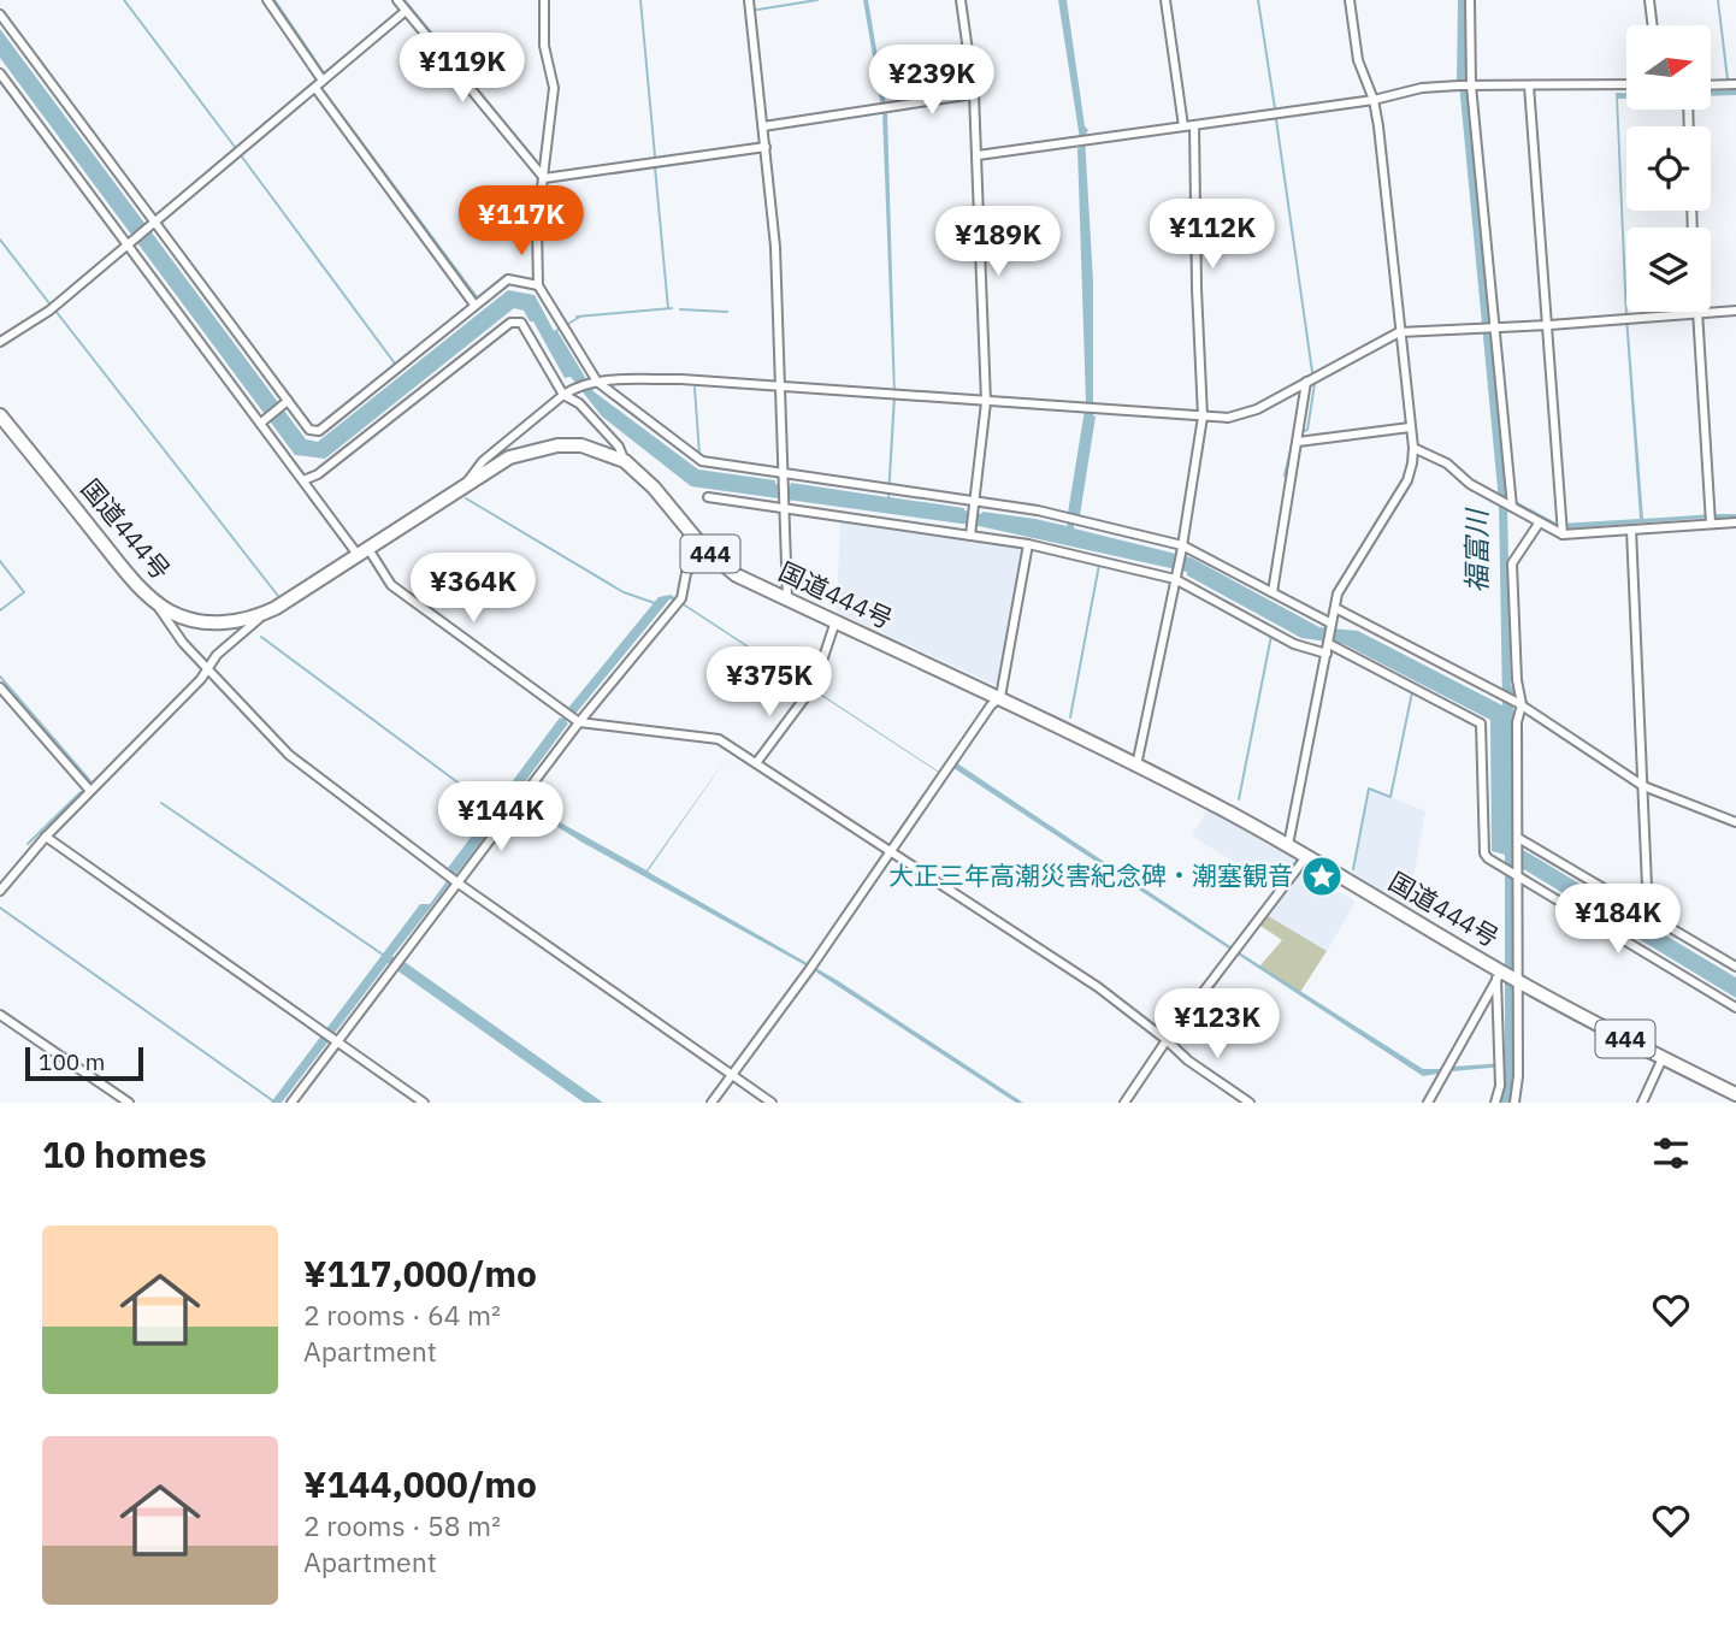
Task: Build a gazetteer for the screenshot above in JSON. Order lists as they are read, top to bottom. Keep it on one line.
{"streets":{"highway":["国道444号","444"]},"water":["福富川"],"places":{"place":["大正三年高潮災害紀念碑・潮塞観音"]},"scale_bar":"100 m","north":"right","page":{"price":["¥119K","¥239K","¥117K","¥112K","¥189K","¥364K","¥375K","¥144K","¥184K","¥123K"],"scale":"100 m","heading":"10 homes","list":[{"name":"¥117,000/mo","note":"2 rooms · 64 m² · Apartment"},{"name":"¥144,000/mo","note":"2 rooms · 58 m² · Apartment"}]}}
